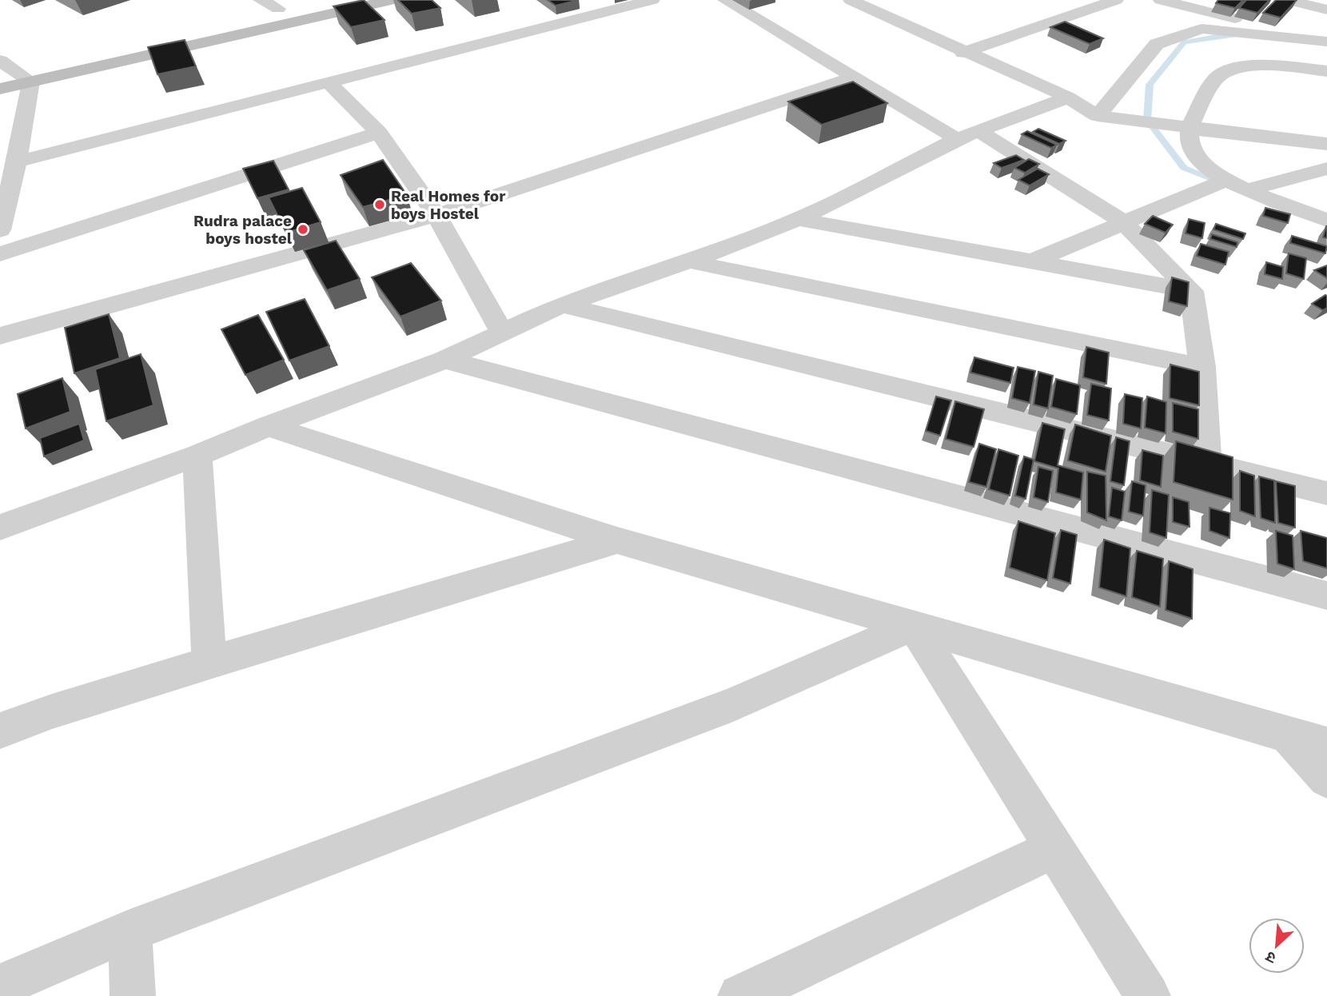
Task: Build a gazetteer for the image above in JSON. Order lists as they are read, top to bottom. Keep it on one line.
{"places":["Real Homes for boys Hostel","Rudra palace boys hostel"],"north":"bottom left"}
